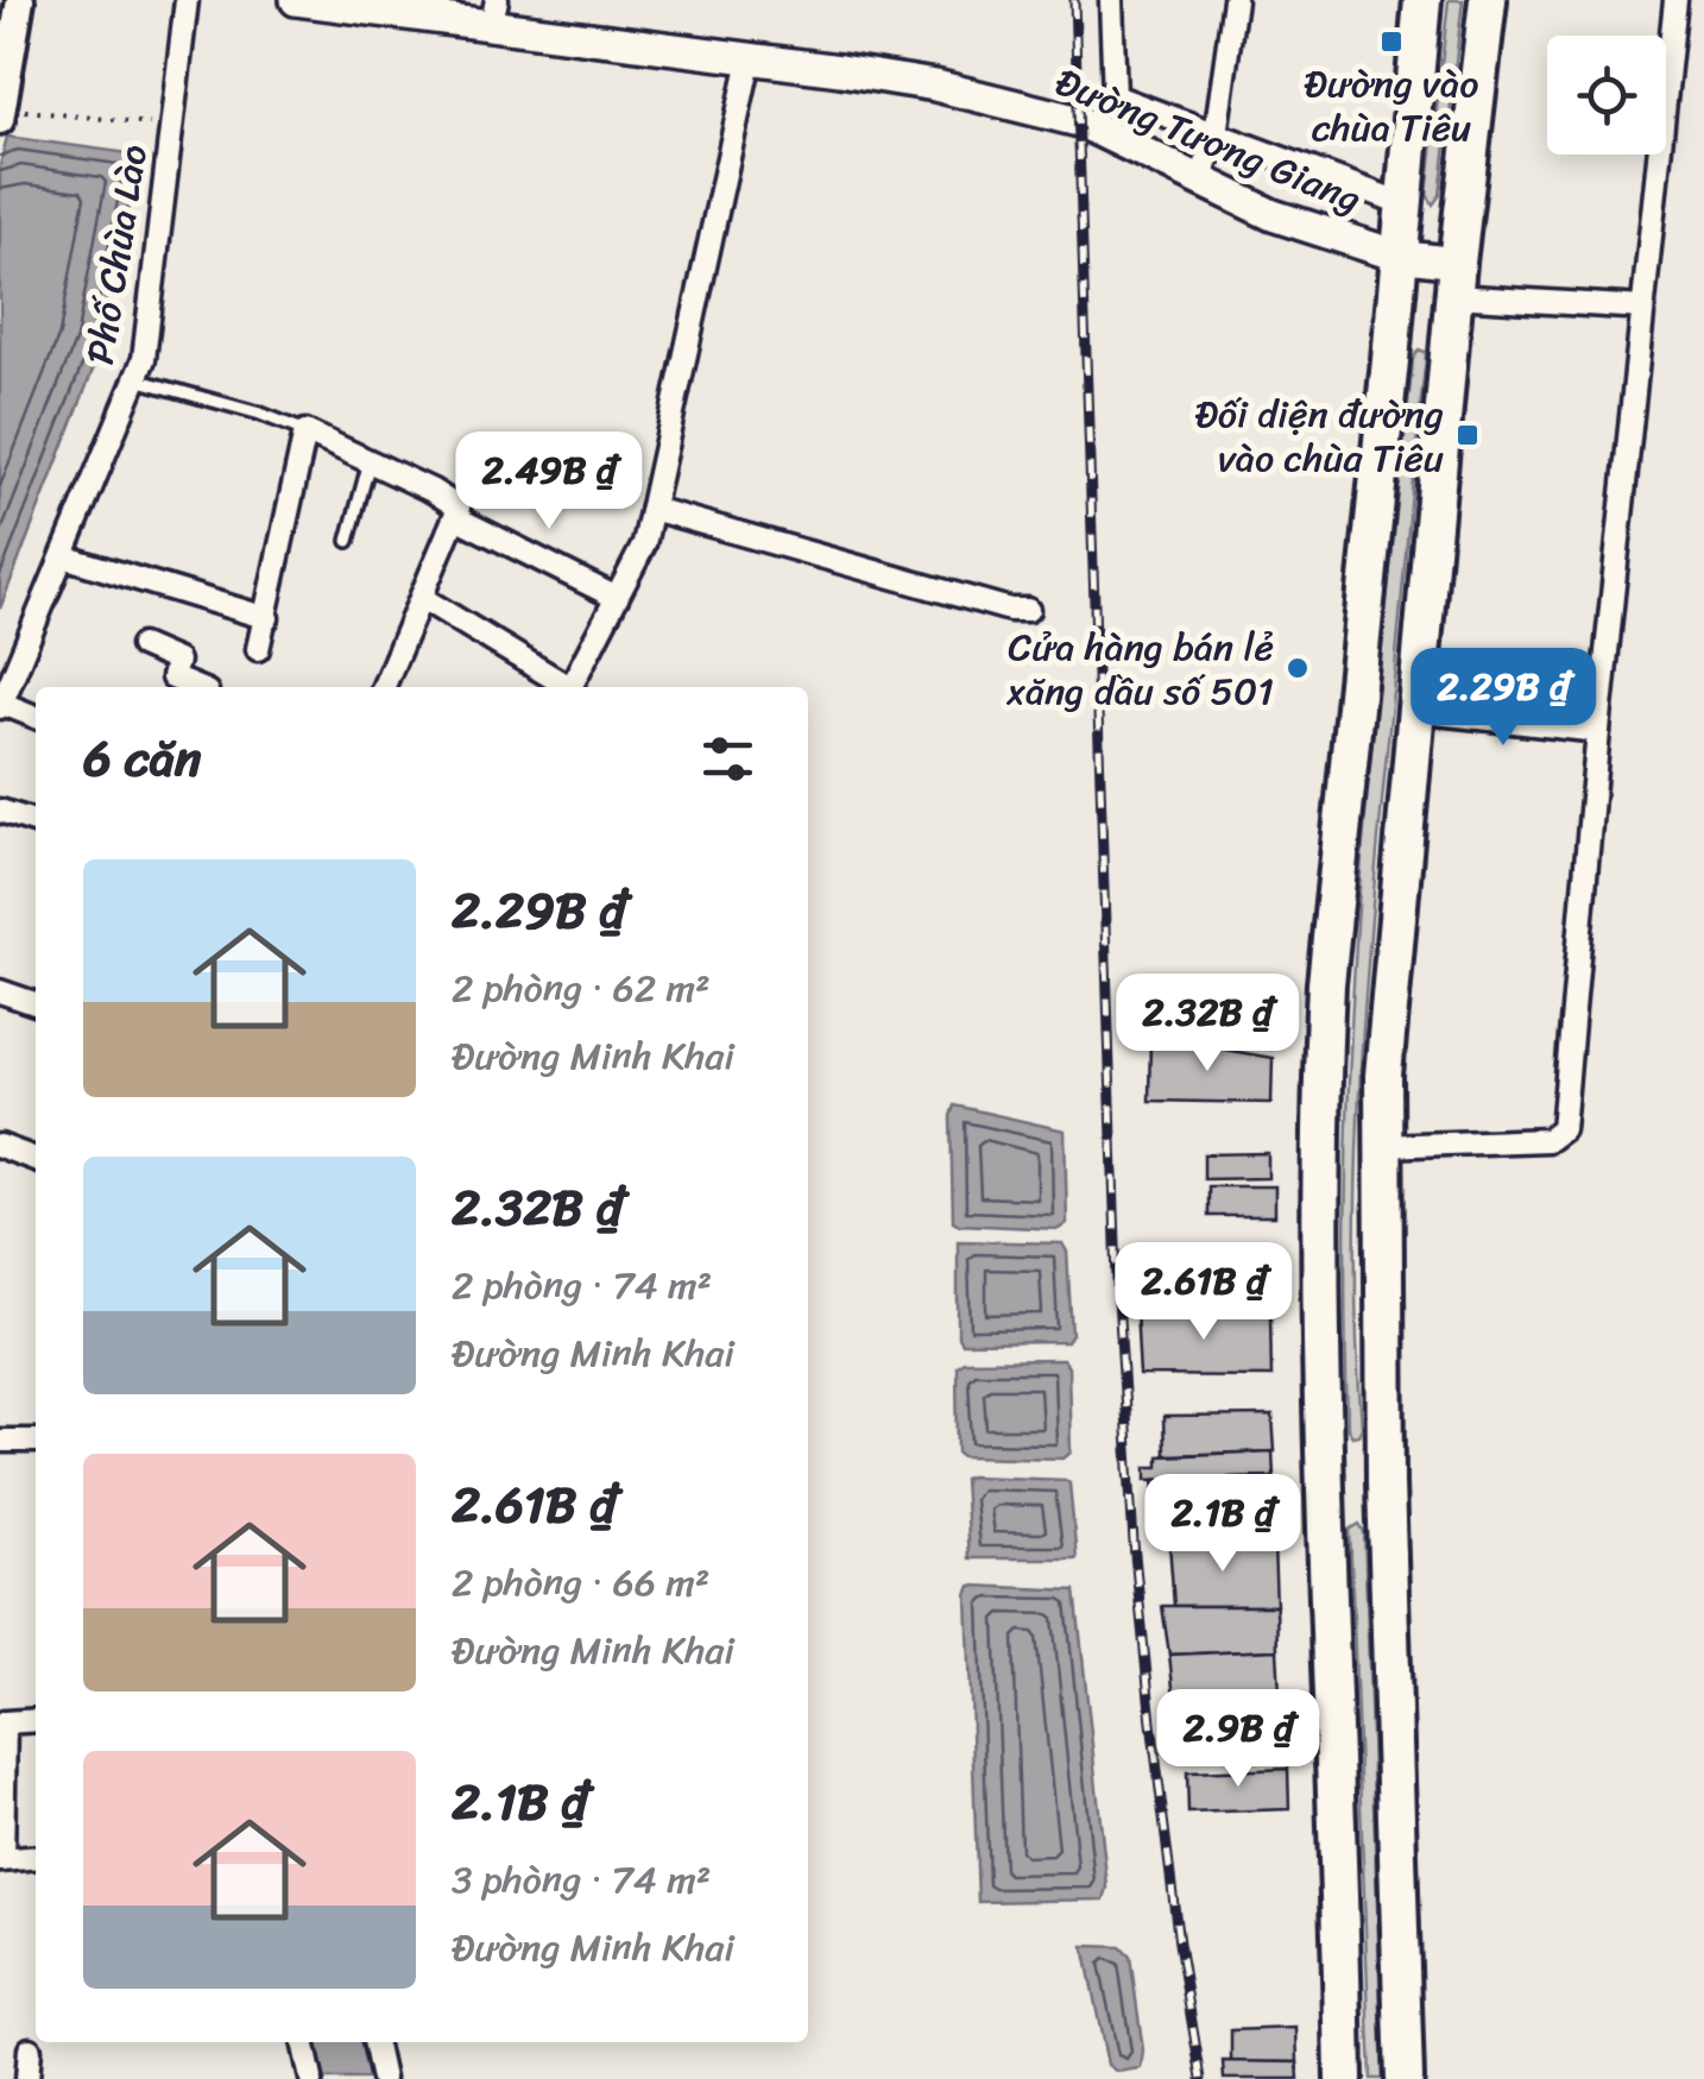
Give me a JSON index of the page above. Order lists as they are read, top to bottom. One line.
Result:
{"streets":{"main road":["Đường Tương Giang"],"street":["Phố Chùa Lào"]},"places":{"transit":["Đường vào chùa Tiêu","Đối diện đường vào chùa Tiêu"],"other":["Cửa hàng bán lẻ xăng dầu số 501"]},"page":{"price":["2.49B ₫","2.29B ₫","2.32B ₫","2.61B ₫","2.1B ₫","2.9B ₫"],"heading":"6 căn","list":[{"name":"2.29B ₫","note":"2 phòng · 62 m² · Đường Minh Khai"},{"name":"2.32B ₫","note":"2 phòng · 74 m² · Đường Minh Khai"},{"name":"2.61B ₫","note":"2 phòng · 66 m² · Đường Minh Khai"},{"name":"2.1B ₫","note":"3 phòng · 74 m² · Đường Minh Khai"}]}}
